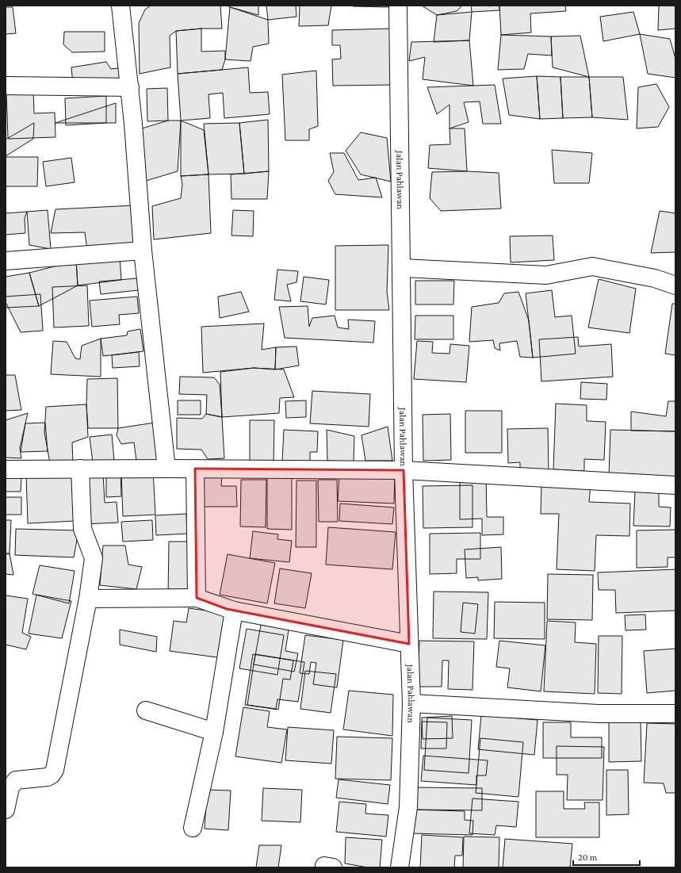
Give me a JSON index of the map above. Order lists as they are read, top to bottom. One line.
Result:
{"streets":{"street":["Jalan Pahlawan"]},"scale_bar":"20 m"}
